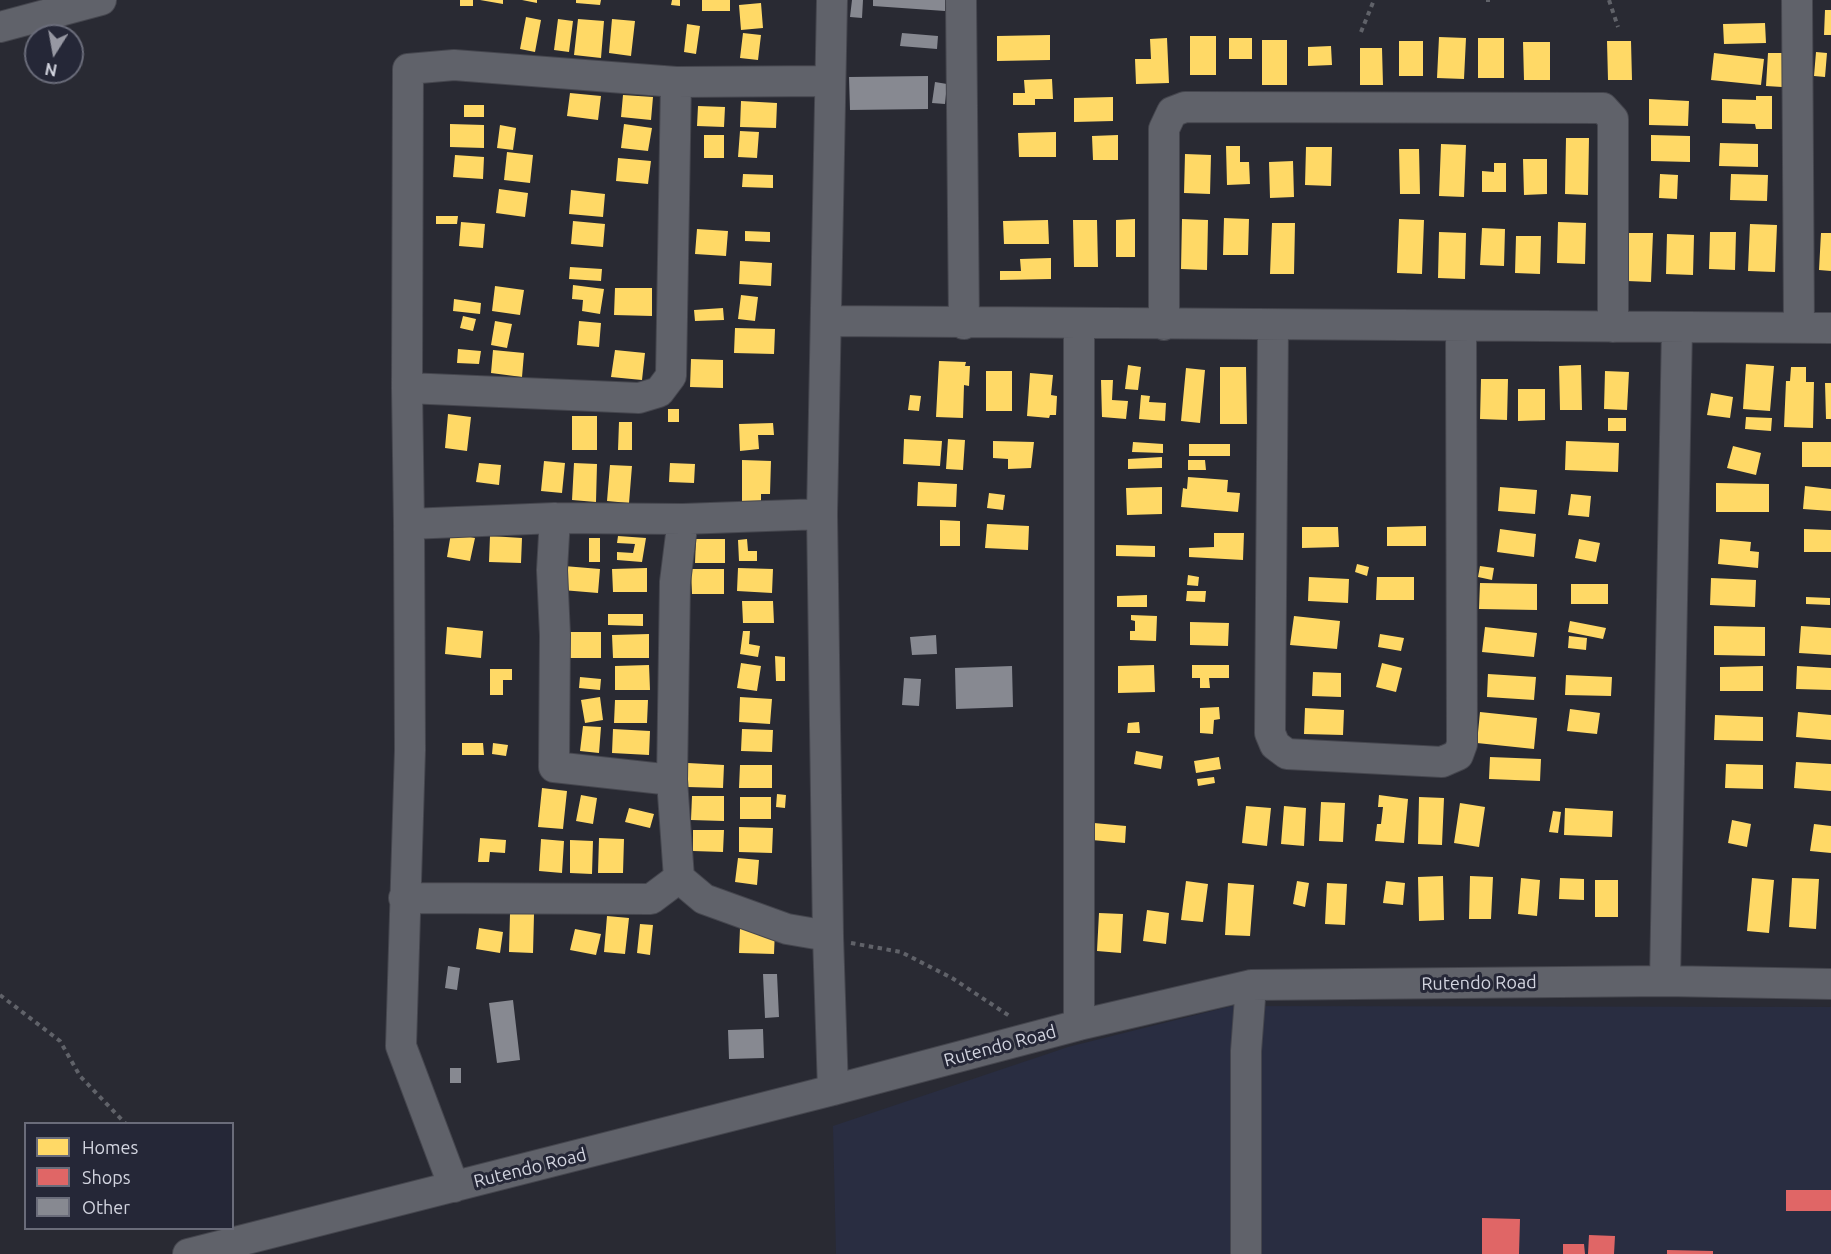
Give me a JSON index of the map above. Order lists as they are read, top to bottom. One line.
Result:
{"streets":{"street":["Rutendo Road"]},"legend":["Homes","Shops","Other"],"north":"bottom"}
